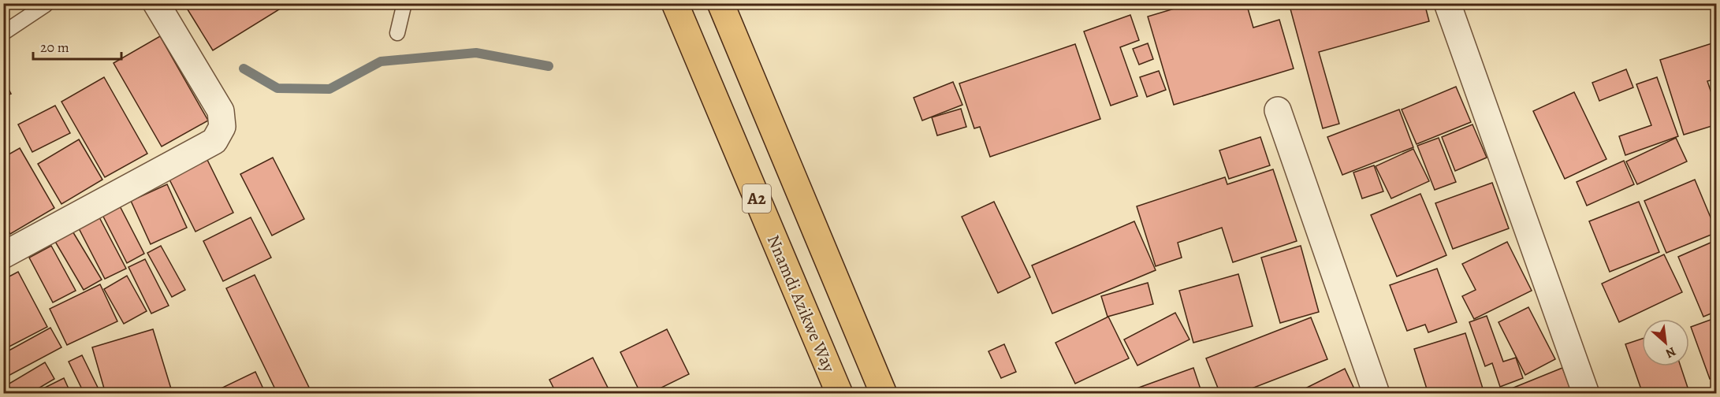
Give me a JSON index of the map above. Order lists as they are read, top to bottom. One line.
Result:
{"streets":{"highway":["A2","Nnamdi Azikwe Way"]},"scale_bar":"20 m","north":"bottom right"}
